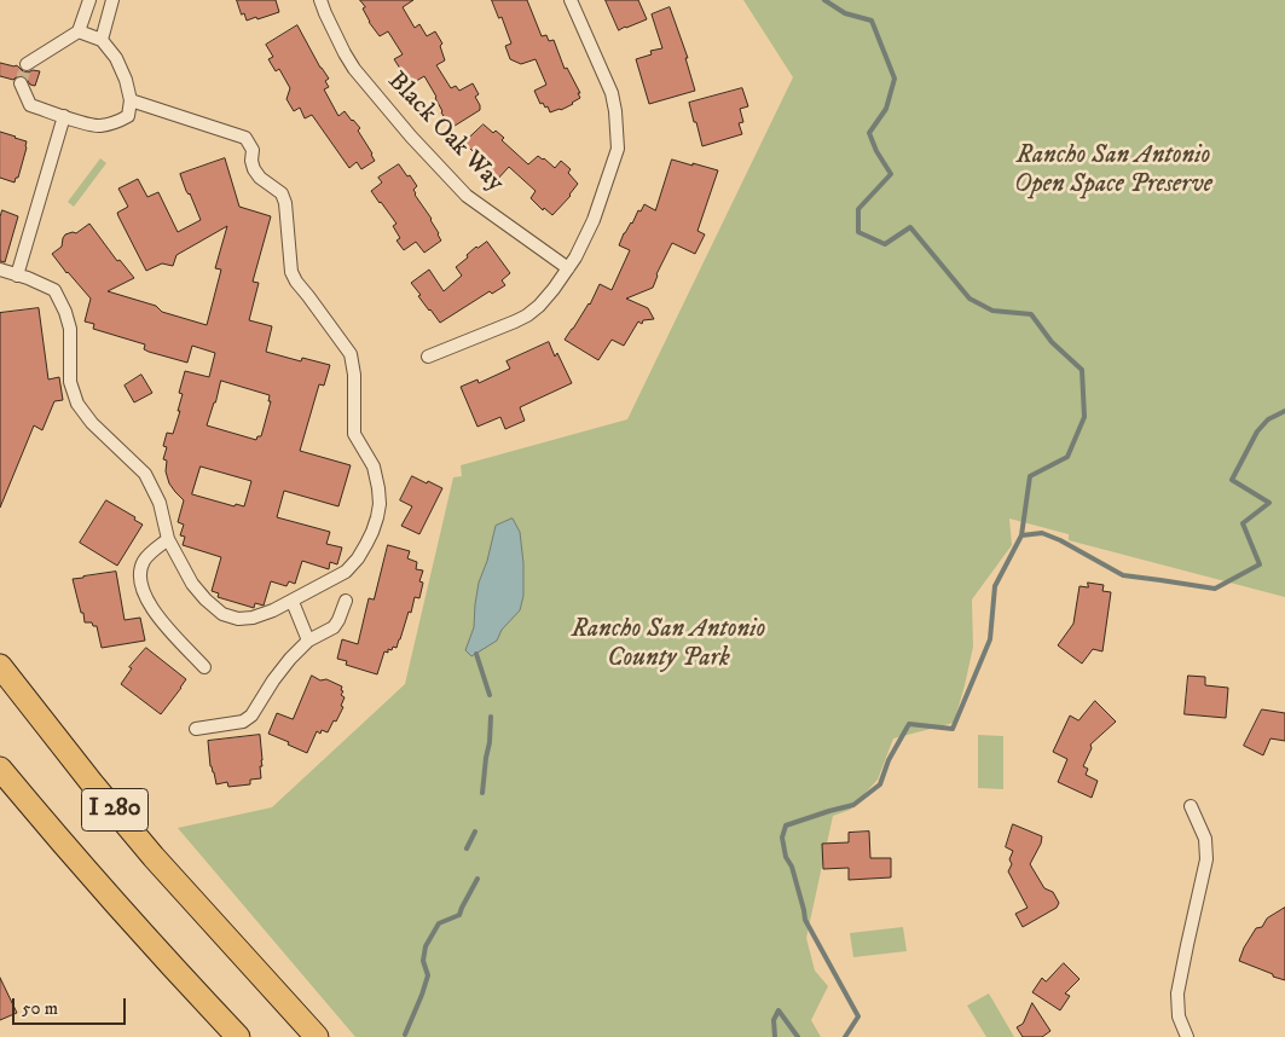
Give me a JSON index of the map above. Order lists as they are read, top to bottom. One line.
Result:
{"streets":{"highway":["I 280"],"street":["Black Oak Way"]},"parks":["Rancho San Antonio Open Space Preserve","Rancho San Antonio County Park"],"scale_bar":"50 m"}
